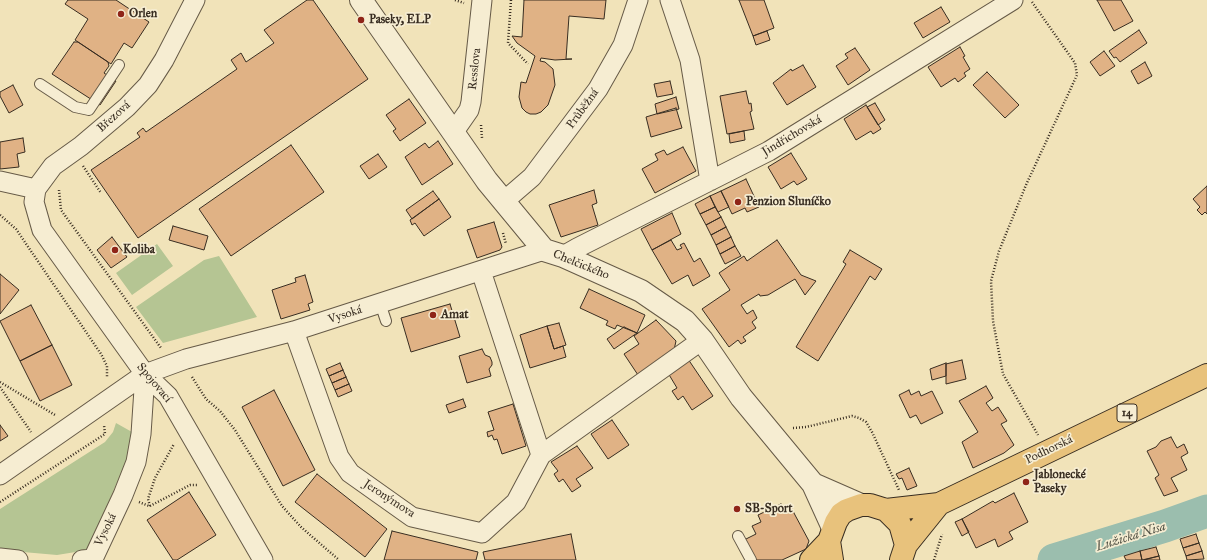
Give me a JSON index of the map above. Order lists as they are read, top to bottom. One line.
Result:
{"streets":{"main road":["14","Podhorská"],"street":["Resslova","Průběžná","Březová","Jindřichovská","Chelčického","Vysoká","Spojovací","Jeronýmova"]},"crossings":[["Resslova","Chelčického"],["Průběžná","Chelčického"],["Březová","Spojovací"],["Jindřichovská","Chelčického"],["Jindřichovská","Vysoká"],["Chelčického","Vysoká"],["Chelčického","14"],["Chelčického","Jeronýmova"],["Vysoká","Spojovací"],["Vysoká","Jeronýmova"],["14","Podhorská"]],"water":["Lužická Nisa"],"places":["Orlen","Paseky, ELP","Penzion Sluníčko","Koliba","Amat","Jablonecké Paseky","SB-Sport"]}
